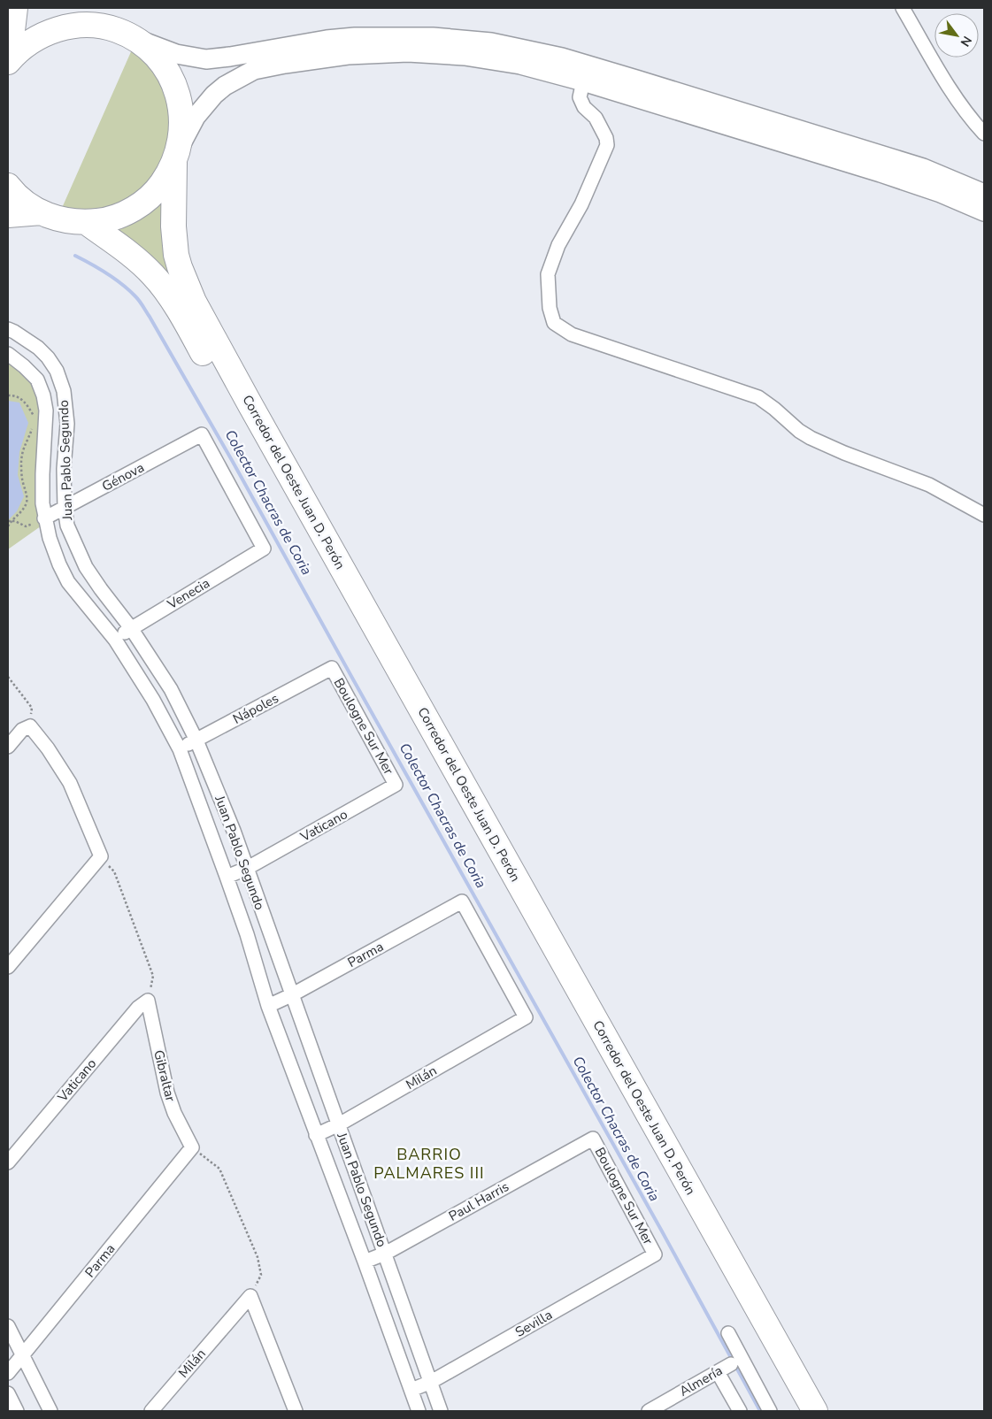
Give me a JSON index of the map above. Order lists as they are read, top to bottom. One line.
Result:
{"streets":{"highway":["Corredor del Oeste Juan D. Perón"],"street":["Juan Pablo Segundo","Génova","Venecia","Nápoles","Boulogne Sur Mer","Vaticano","Parma","Gibraltar","Milán","Paul Harris","Sevilla","Almería"]},"crossings":[["Juan Pablo Segundo","Génova"],["Juan Pablo Segundo","Venecia"],["Juan Pablo Segundo","Nápoles"],["Juan Pablo Segundo","Vaticano"],["Juan Pablo Segundo","Parma"],["Juan Pablo Segundo","Milán"],["Juan Pablo Segundo","Paul Harris"],["Juan Pablo Segundo","Sevilla"],["Génova","Venecia"],["Nápoles","Boulogne Sur Mer"],["Boulogne Sur Mer","Vaticano"],["Boulogne Sur Mer","Paul Harris"],["Boulogne Sur Mer","Sevilla"],["Vaticano","Gibraltar"],["Parma","Gibraltar"],["Parma","Milán"]],"districts":["BARRIO PALMARES III"],"water":["Colector Chacras de Coria"],"north":"bottom right"}
